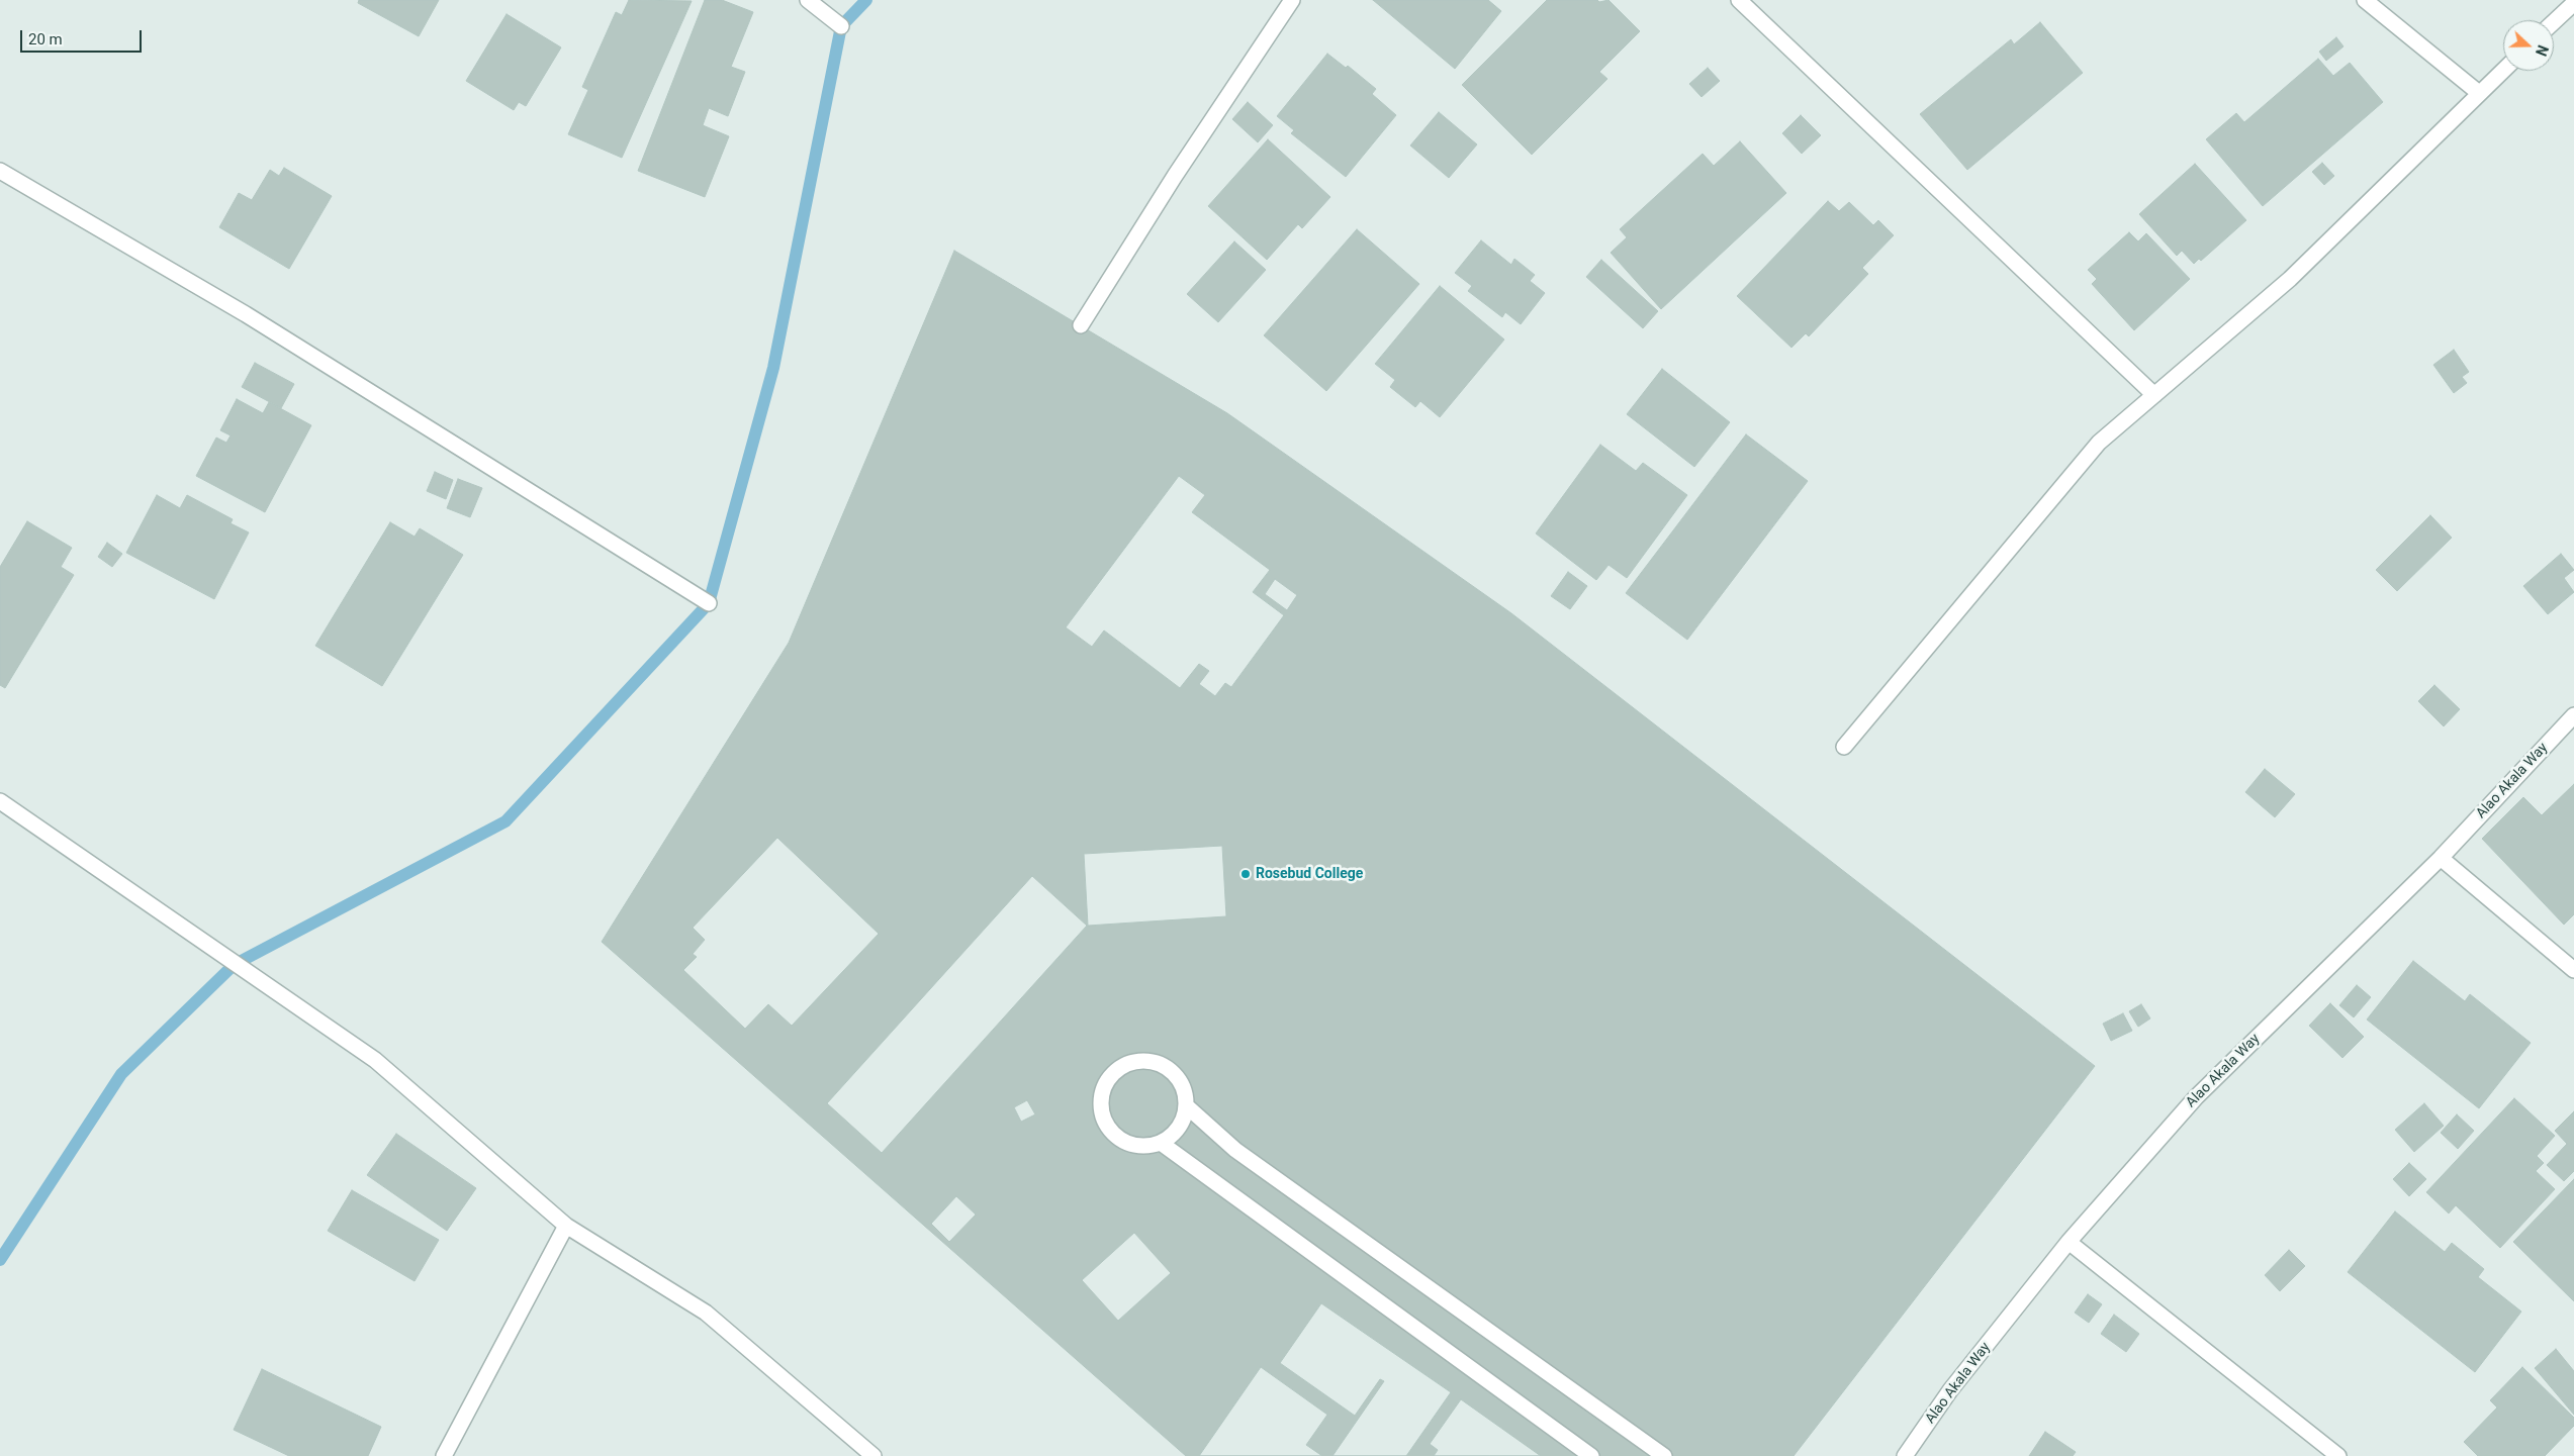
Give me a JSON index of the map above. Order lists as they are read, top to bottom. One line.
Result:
{"streets":{"street":["Alao Akala Way"]},"places":["Rosebud College"],"scale_bar":"20 m","north":"right"}
